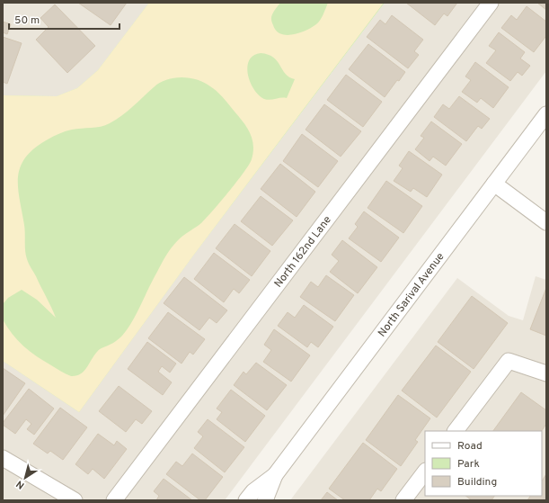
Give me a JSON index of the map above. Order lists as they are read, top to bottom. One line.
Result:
{"streets":{"street":["North 162nd Lane","North Sarival Avenue"]},"legend":["Road","Park","Building"],"scale_bar":"50 m","north":"bottom left"}
